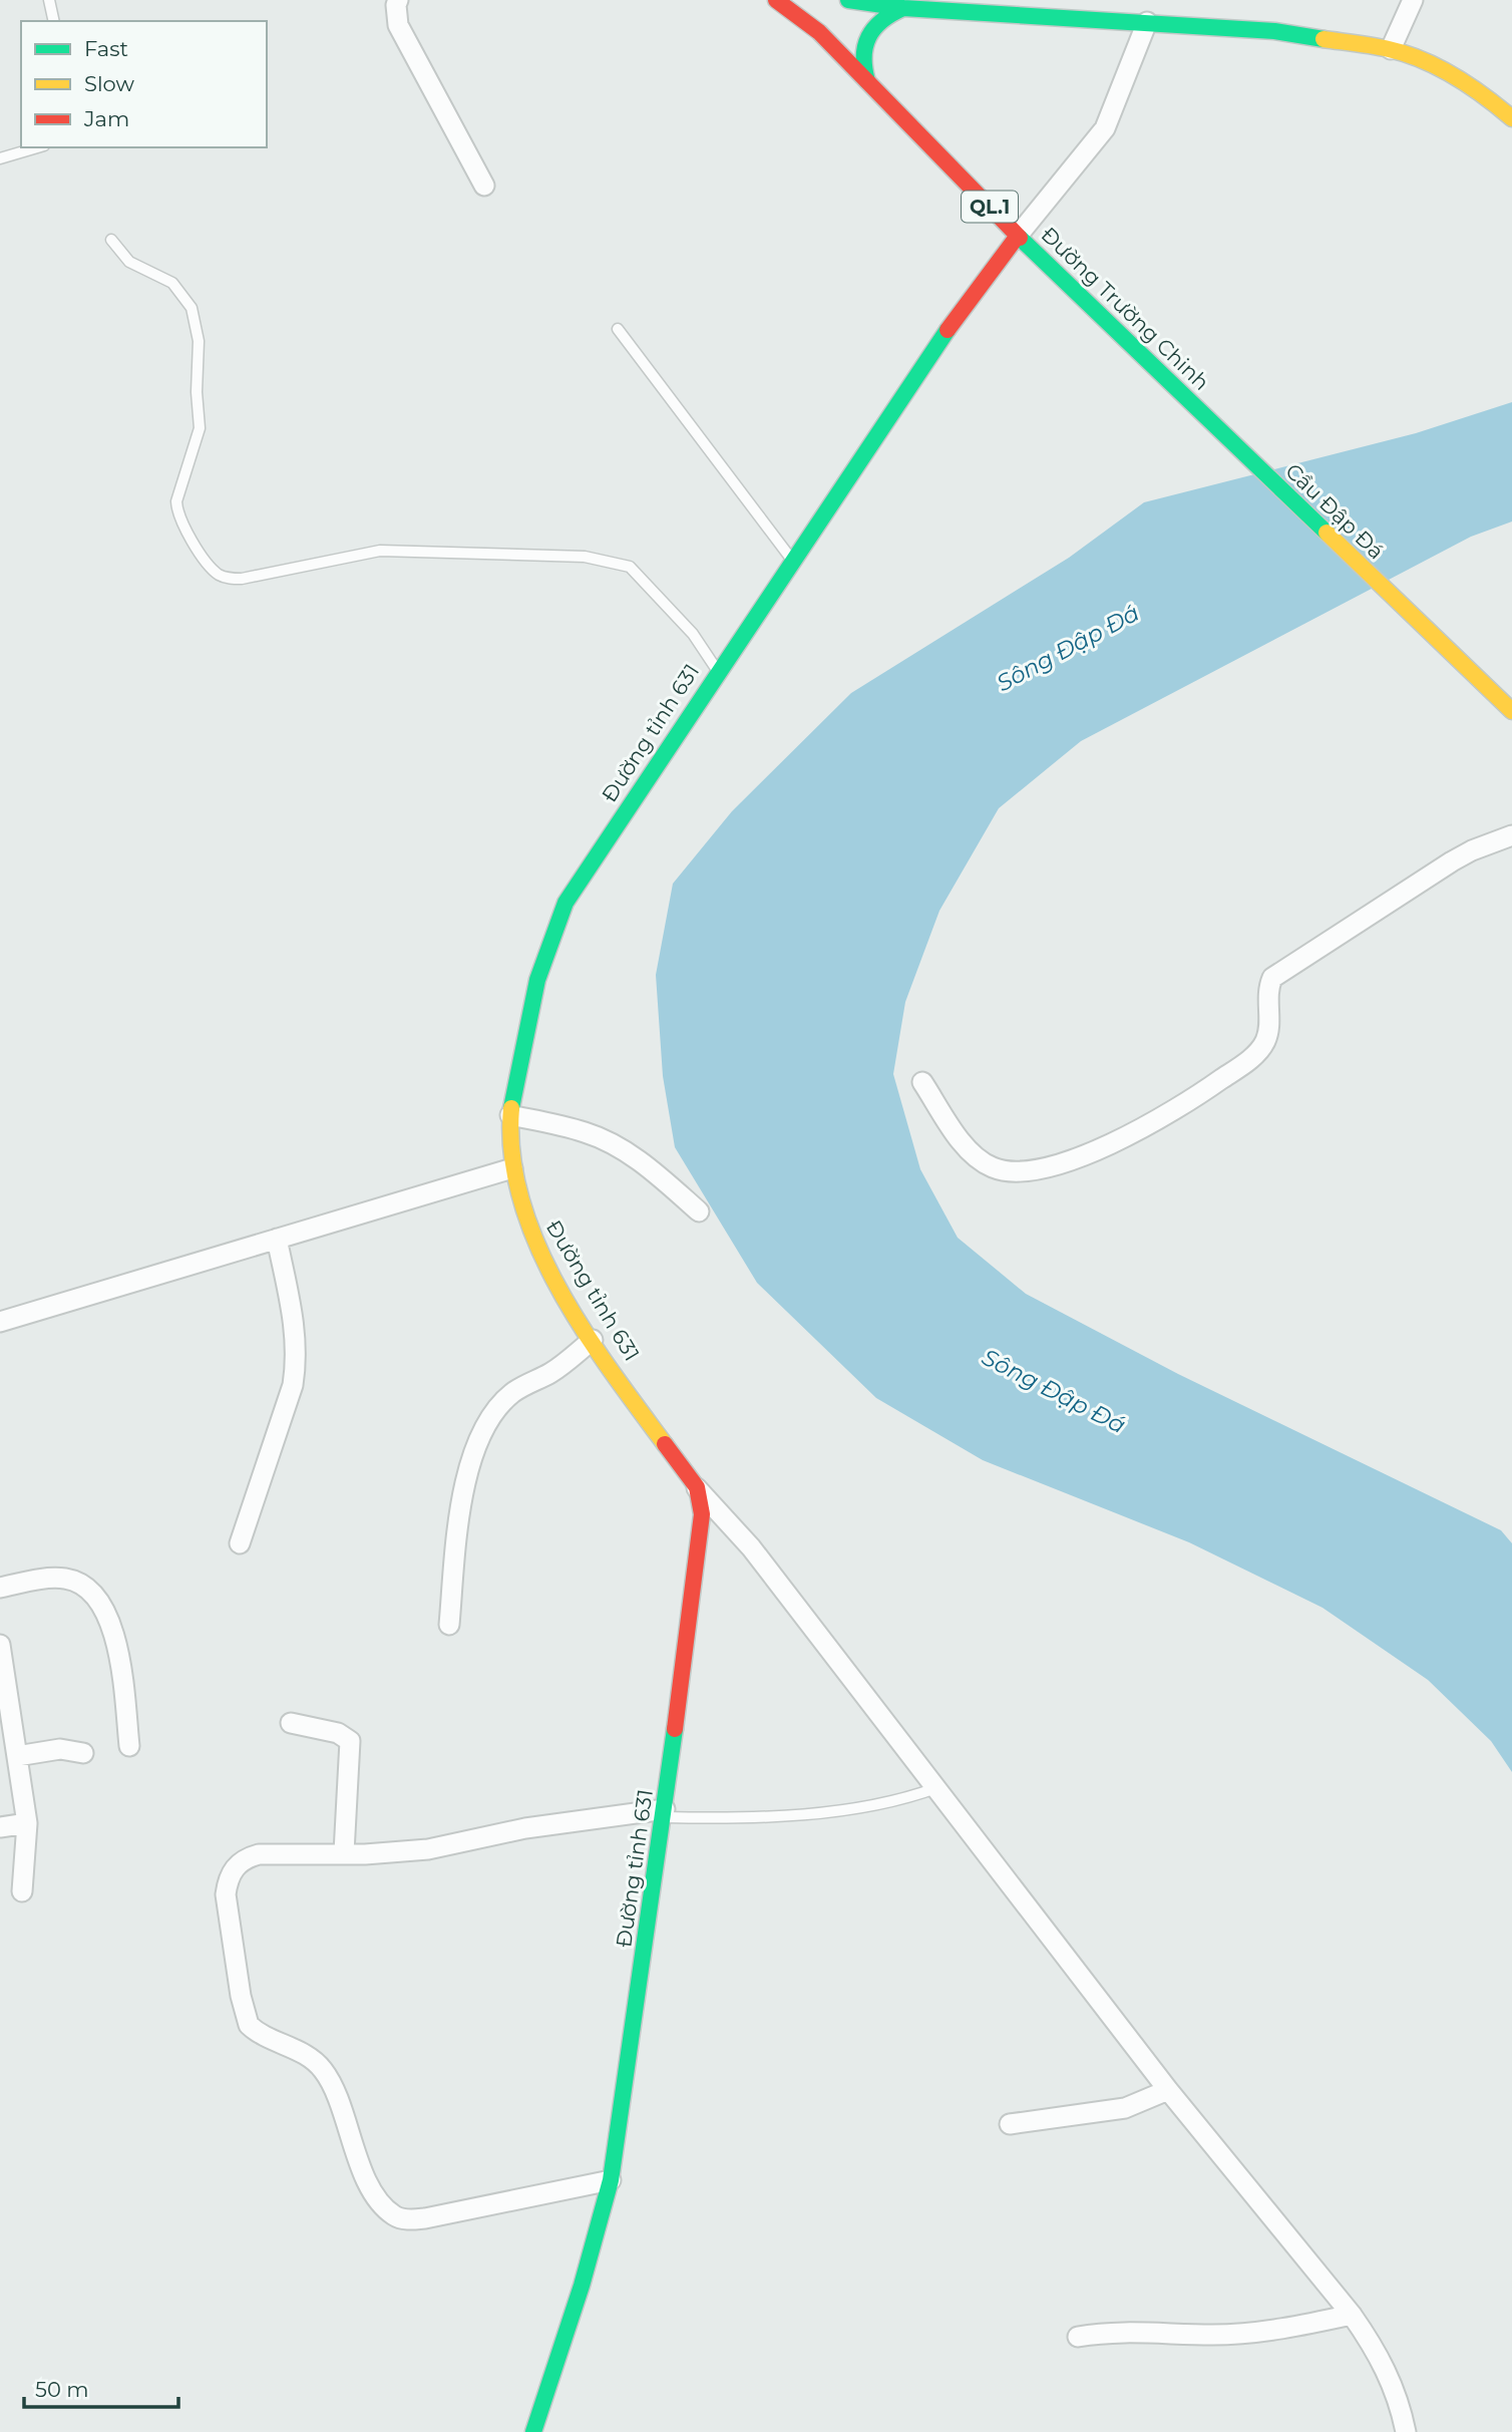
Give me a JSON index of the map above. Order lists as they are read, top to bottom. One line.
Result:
{"streets":{"main road":["QL.1","Đường Trường Chinh","Cầu Đập Đá","Đường tỉnh 631"]},"crossings":[["Đường Trường Chinh","Cầu Đập Đá"],["Đường Trường Chinh","Đường tỉnh 631"]],"water":["Sông Đập Đá"],"legend":["Fast","Slow","Jam"],"scale_bar":"50 m"}
